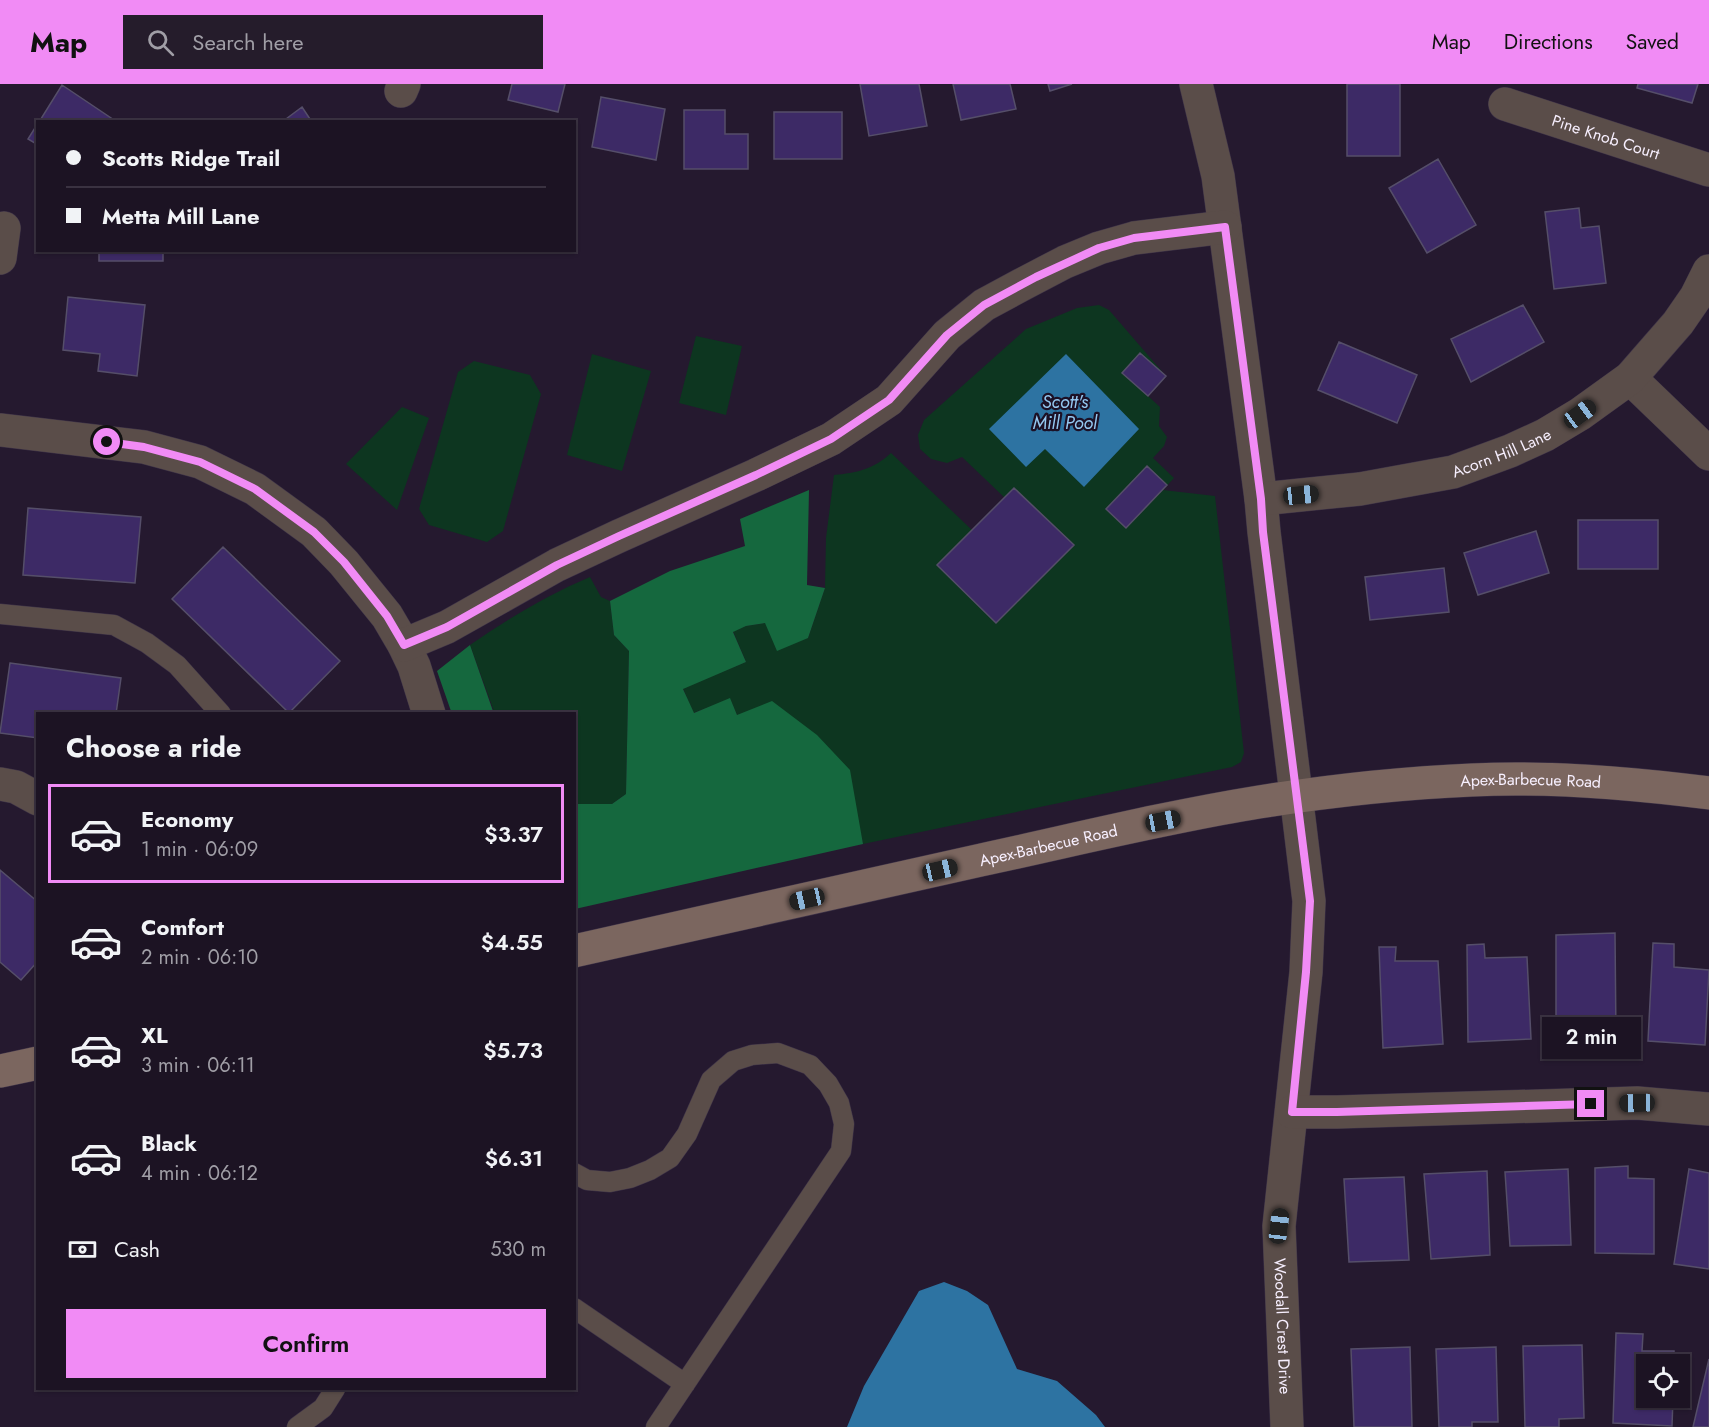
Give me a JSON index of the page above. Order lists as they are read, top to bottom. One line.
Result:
{"streets":{"street":["Pine Knob Court","Acorn Hill Lane","Apex-Barbecue Road","Woodall Crest Drive"]},"crossings":[["Acorn Hill Lane","Woodall Crest Drive"],["Apex-Barbecue Road","Woodall Crest Drive"]],"water":["Scott's Mill Pool"],"page":{"header":"Map","search":"Search here","nav":["Map","Directions","Saved"],"banner":["Scotts Ridge Trail","Metta Mill Lane"],"heading":"Choose a ride","list":[{"name":"Economy","note":"1 min · 06:09","value":"$3.37"},{"name":"Comfort","note":"2 min · 06:10","value":"$4.55"},{"name":"XL","note":"3 min · 06:11","value":"$5.73"},{"name":"Black","note":"4 min · 06:12","value":"$6.31"}],"bubble":"2 min","pay":["Cash","530 m"],"buttons":"Confirm"}}
